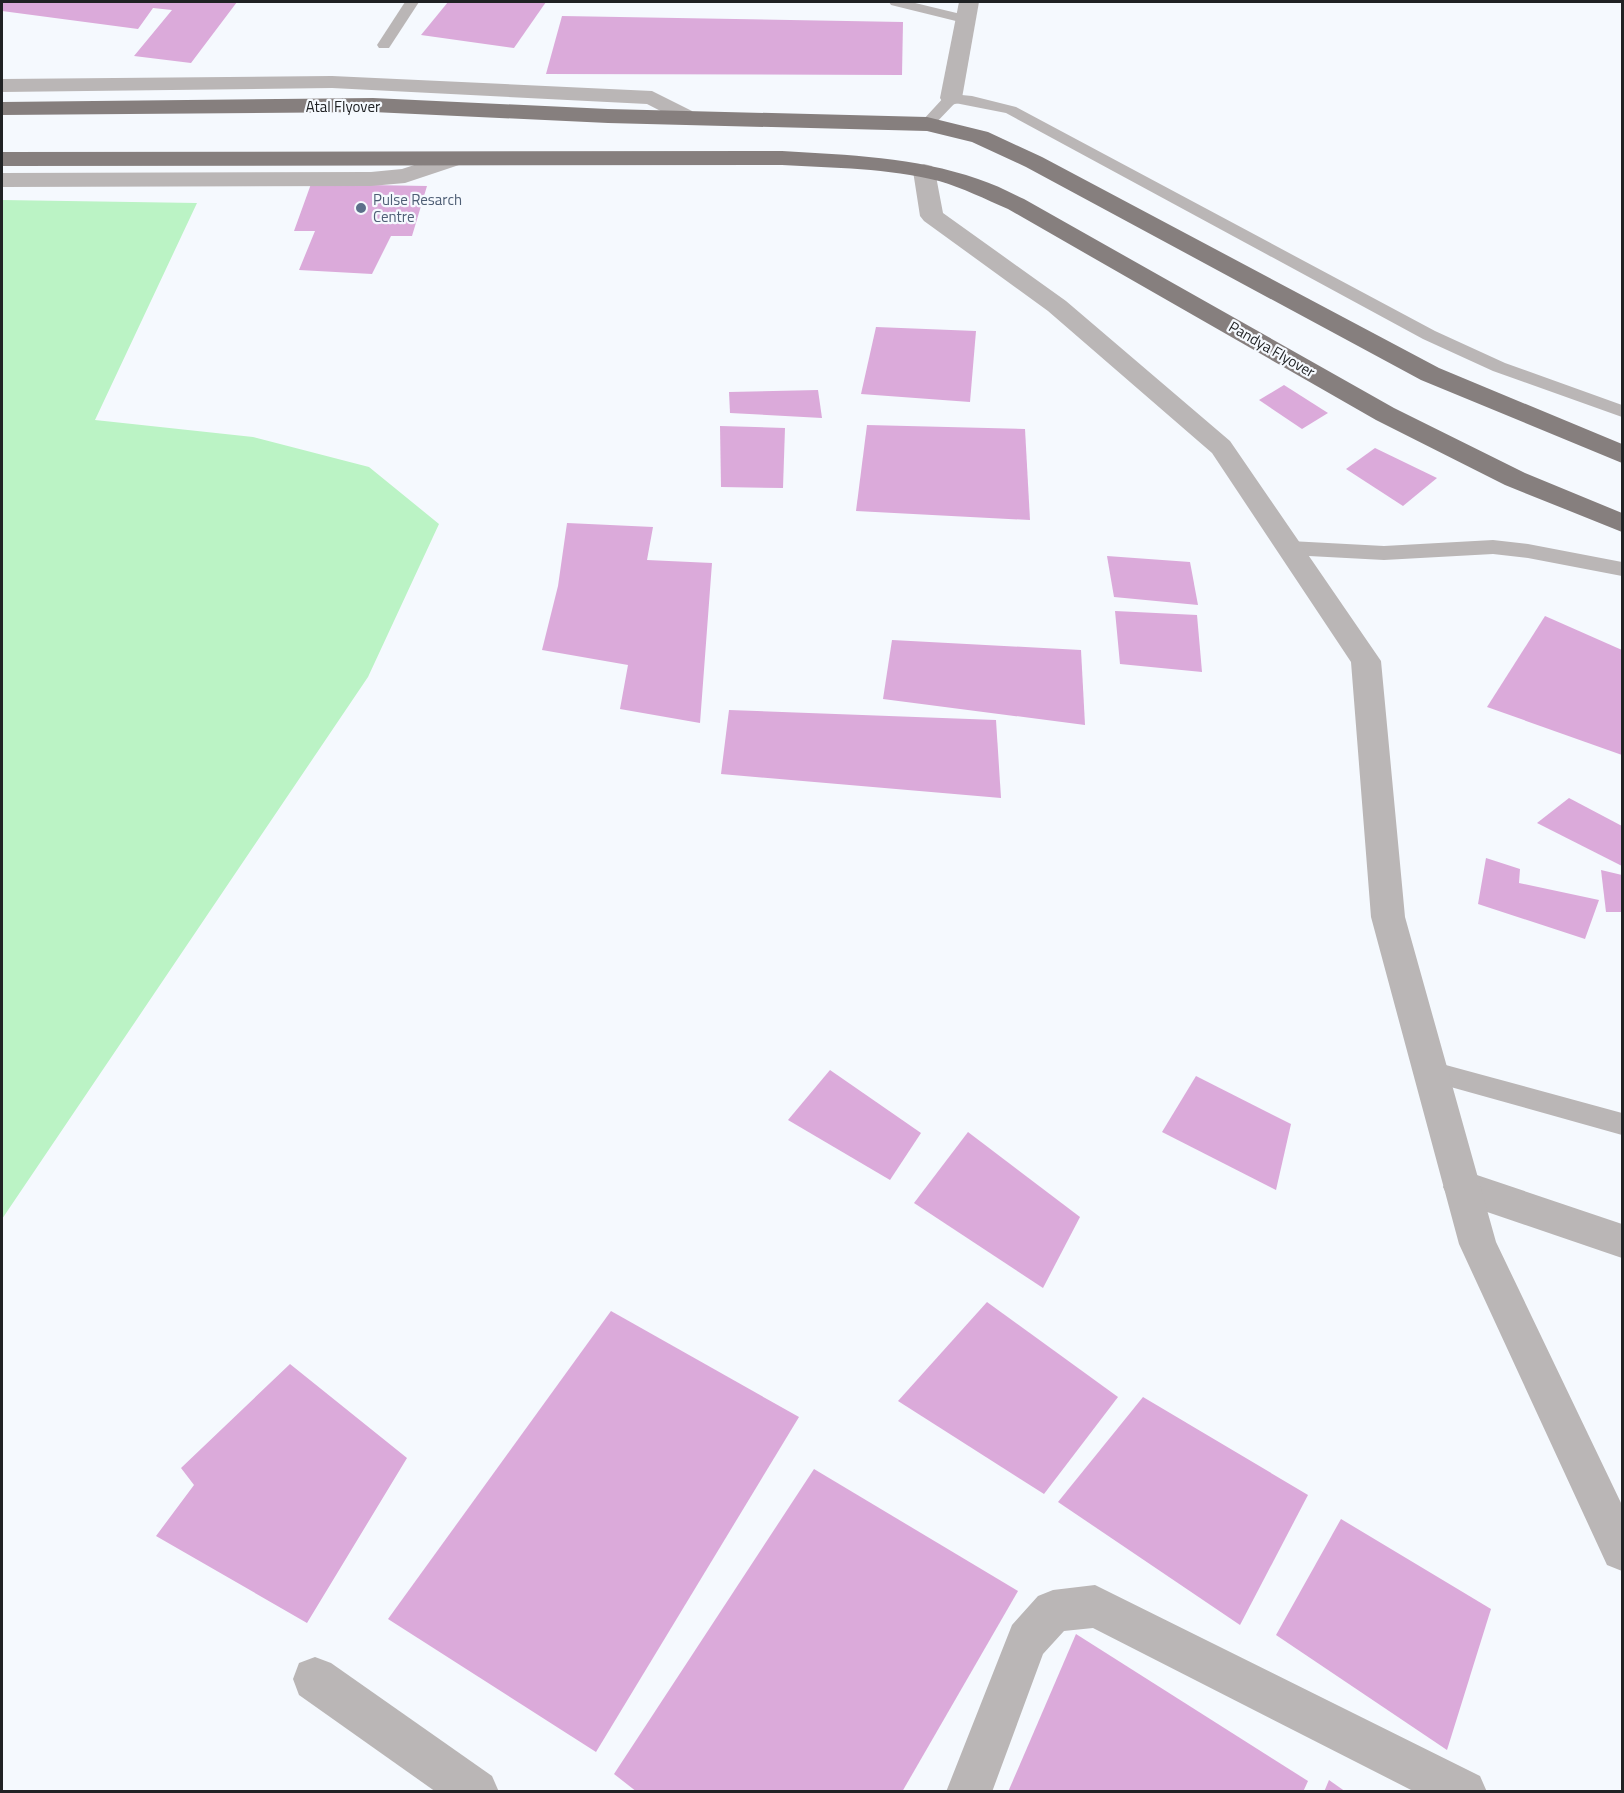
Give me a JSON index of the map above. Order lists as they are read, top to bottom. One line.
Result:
{"streets":{"main road":["Atal Flyover","Pandya Flyover"]},"places":["Pulse Resarch Centre"]}
